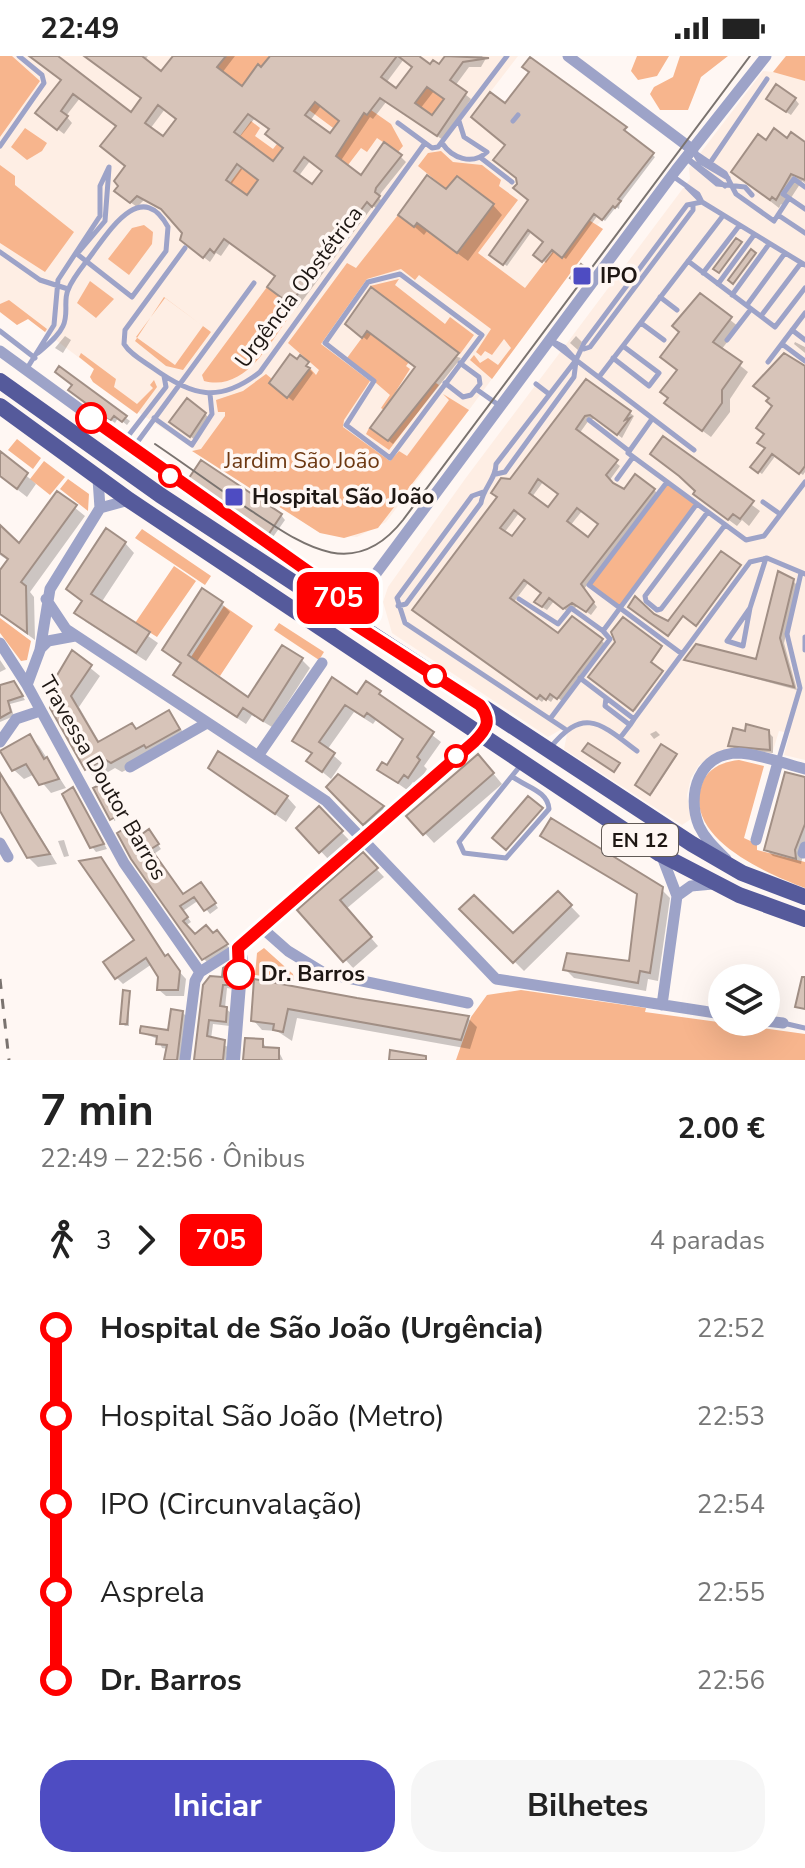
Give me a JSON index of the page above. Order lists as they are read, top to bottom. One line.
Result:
{"streets":{"main road":["EN 12"],"street":["Travessa Doutor Barros"],"lane":["Urgência Obstétrica"]},"parks":["Jardim São João"],"places":{"transit":["IPO","Hospital São João"],"other":["Dr. Barros"]},"lines":["bus line 705"],"page":{"status":"22:49","on_map":"705","heading":["7 min","22:49 – 22:56 · Ônibus","2.00 €"],"legs":["3","705","4 paradas"],"list":[{"name":"Hospital de São João (Urgência)","value":"22:52"},{"name":"Hospital São João (Metro)","value":"22:53"},{"name":"IPO (Circunvalação)","value":"22:54"},{"name":"Asprela","value":"22:55"},{"name":"Dr. Barros","value":"22:56"}],"buttons":["Iniciar","Bilhetes"]}}
